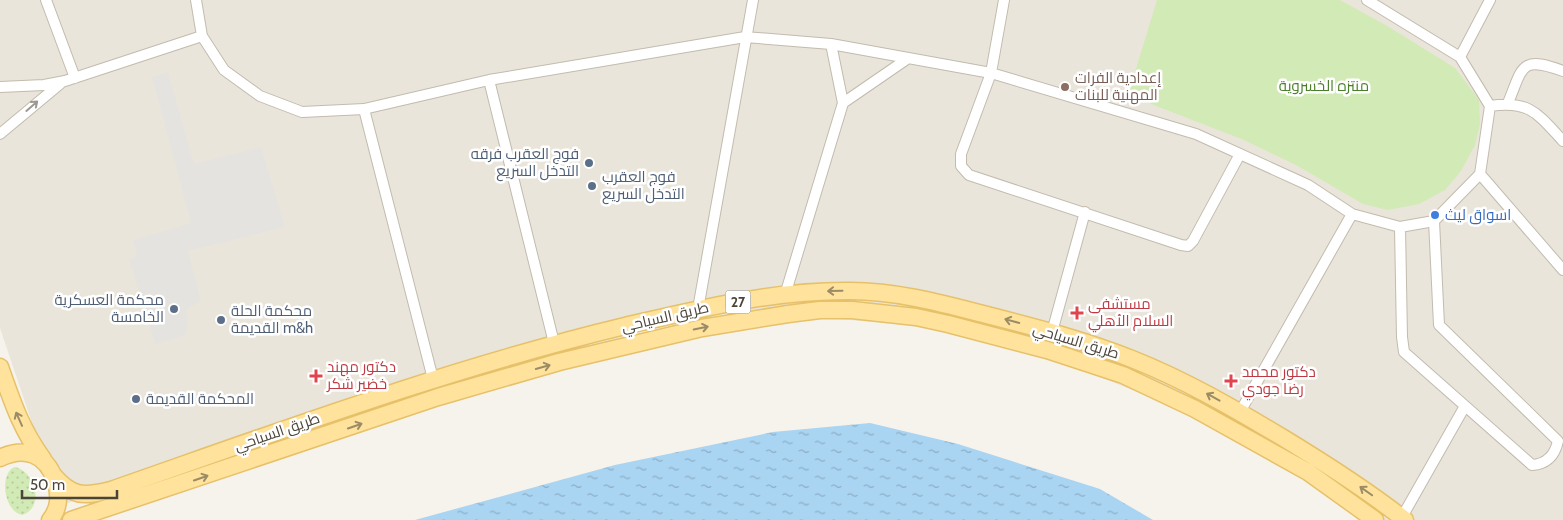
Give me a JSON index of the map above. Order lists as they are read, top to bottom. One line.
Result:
{"streets":{"main road":["27","طريق السياحي"]},"parks":["منتزه الخسروية"],"places":{"other":["إعدادية الفرات المهنية للبنات","فوج العقرب فرقه التدخل السريع","فوج العقرب التدخل السريع","اسواق ليث","محكمة العسكرية الخامسة","محكمة الحلة القديمة m&h","المحكمة القديمة"],"health":["مستشفى السلام الأهلي","دكتور مهند خضير شكر","دكتور محمد رضا جودي"]},"scale_bar":"50 m"}
